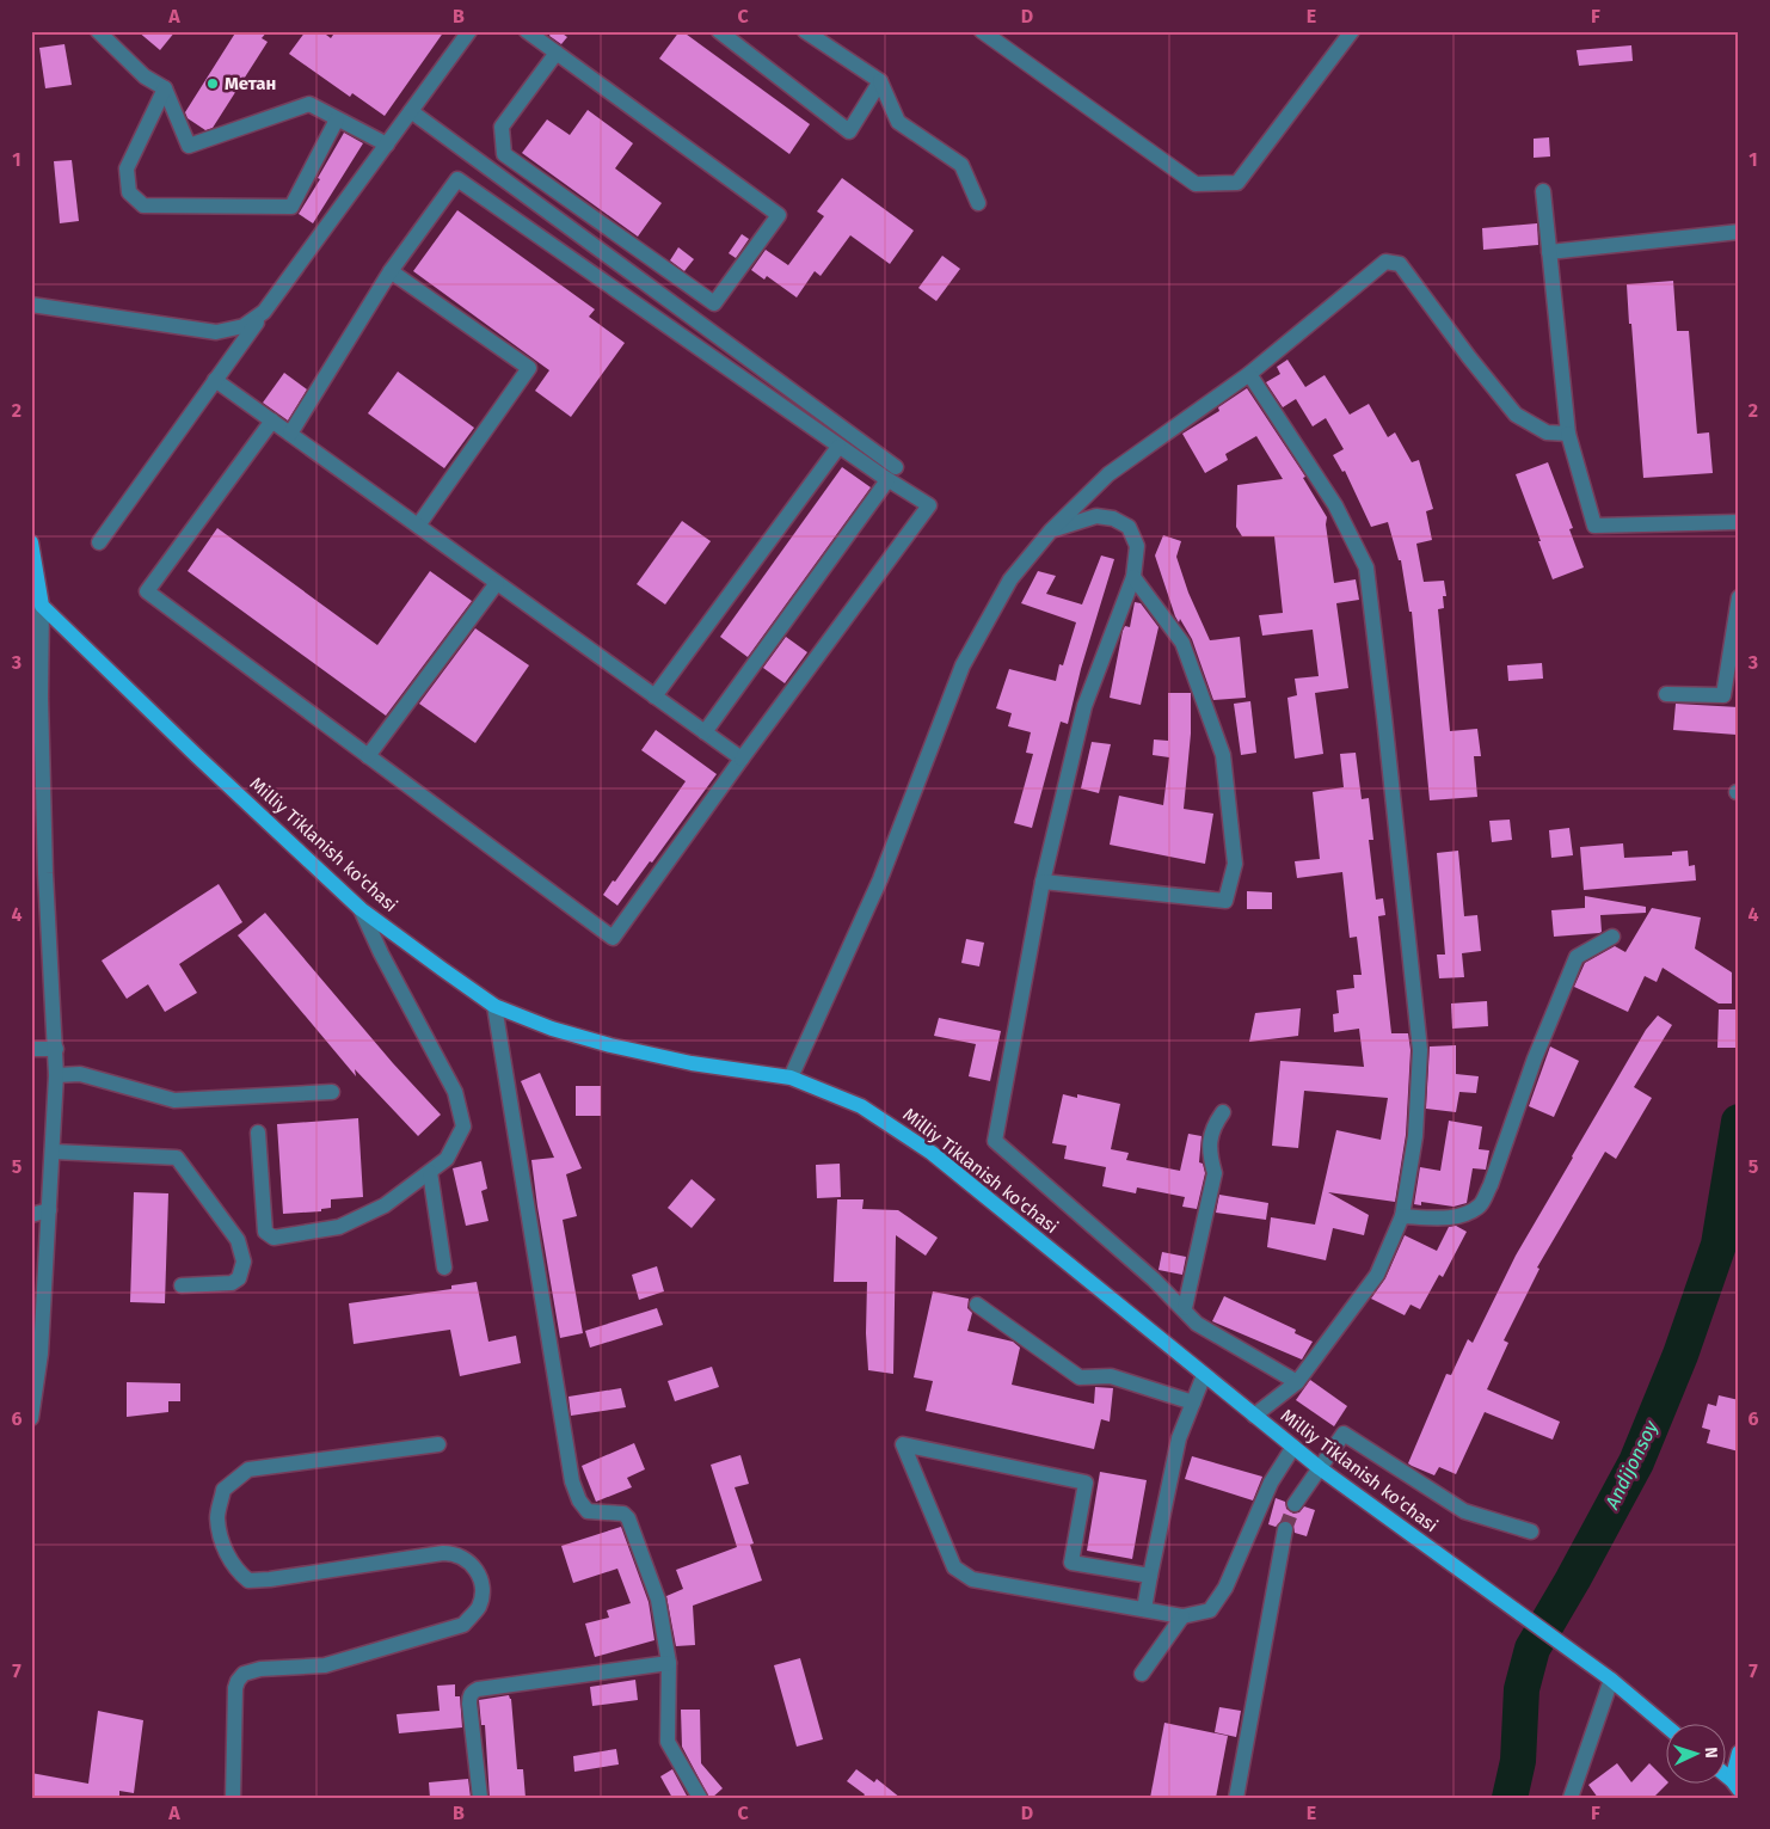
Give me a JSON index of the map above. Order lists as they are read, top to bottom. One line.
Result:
{"streets":{"main road":["Milliy Tiklanish ko'chasi"]},"water":["Andijonsoy"],"places":["Метан"],"north":"right","grid":{"columns":["A","B","C","D","E","F"],"rows":["1","2","3","4","5","6","7"]}}
